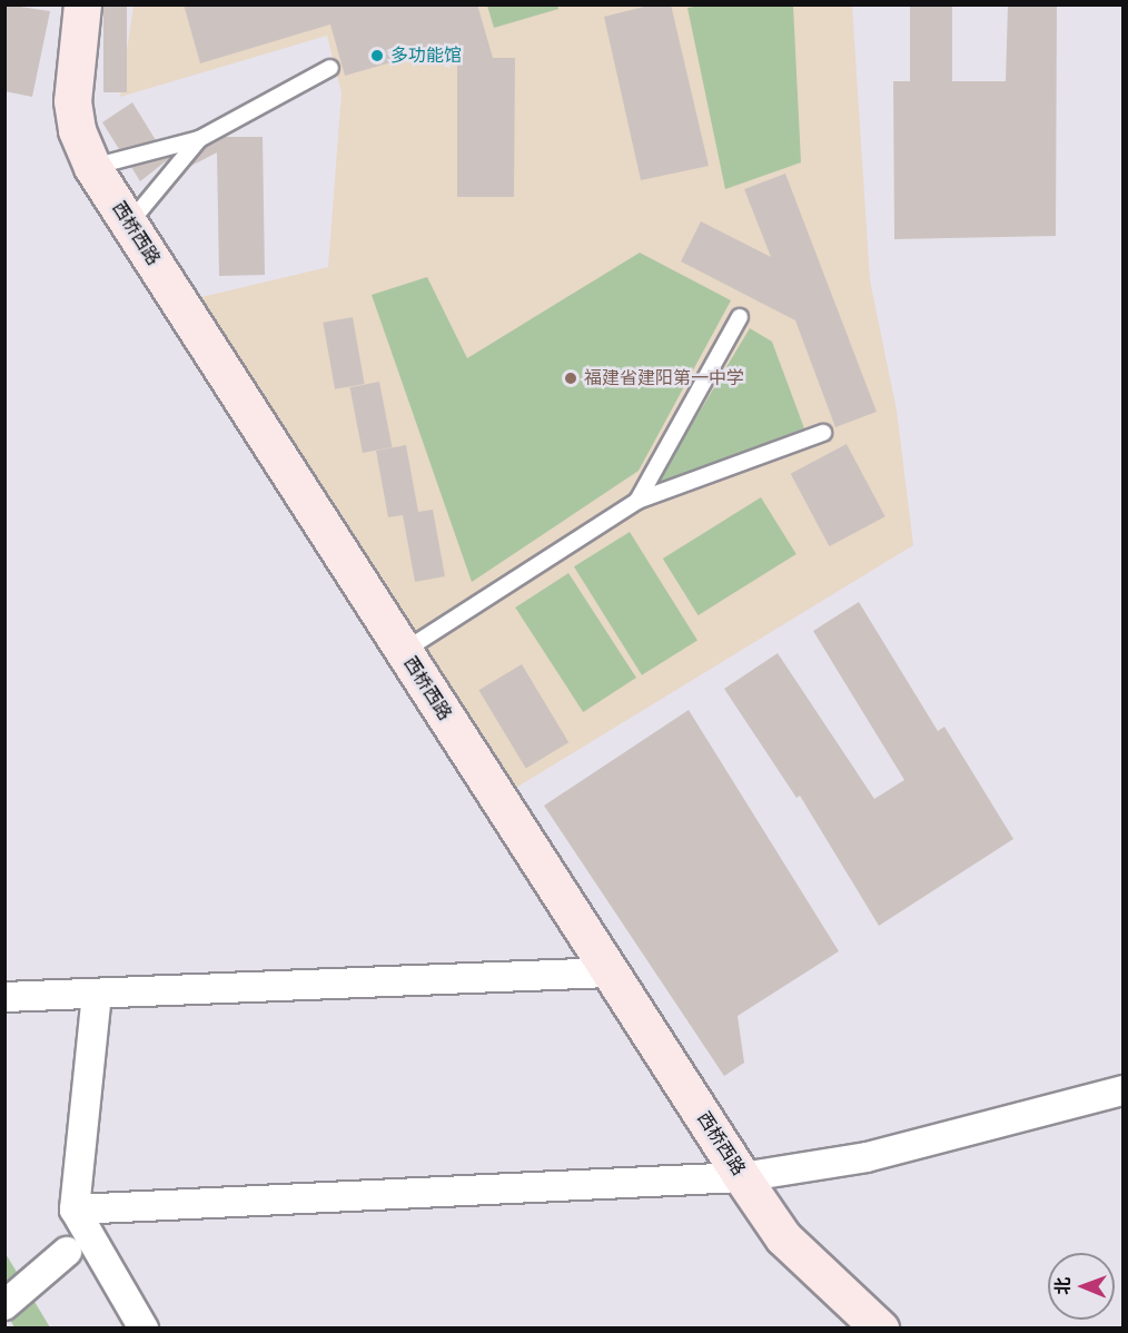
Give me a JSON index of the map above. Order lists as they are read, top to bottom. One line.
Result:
{"streets":{"main road":["西桥西路"]},"places":["多功能馆","福建省建阳第一中学"],"north":"left"}
